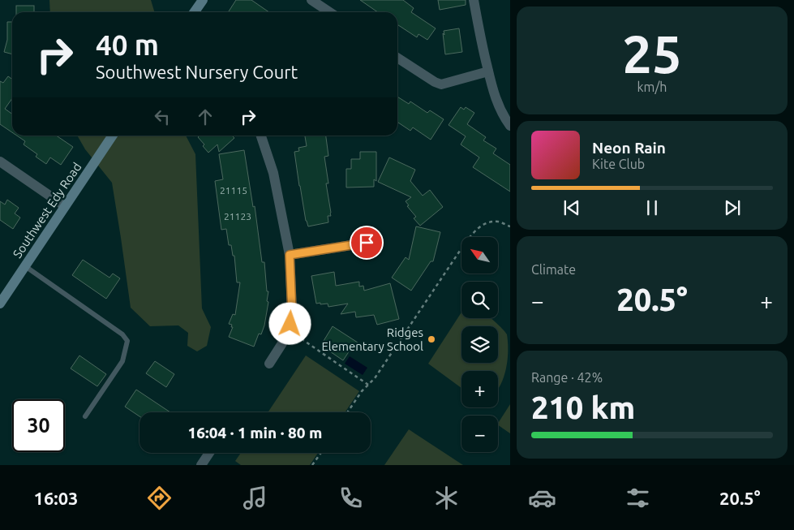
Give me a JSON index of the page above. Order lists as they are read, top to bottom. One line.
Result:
{"streets":{"main road":["Southwest Edy Road"]},"places":["Ridges Elementary School"],"house_numbers":["21115","21123"],"north":"top left","page":{"tile":[["25","km/h"],"Climate",["Range · 42%","210 km"]],"turn":["40 m","Southwest Nursery Court"],"song":["Neon Rain","Kite Club"],"map_buttons":["+","−"],"heat":["−","20.5°","+"],"limit":"30","trip":"16:04 · 1 min · 80 m","tabs":["16:03","20.5°"]}}
